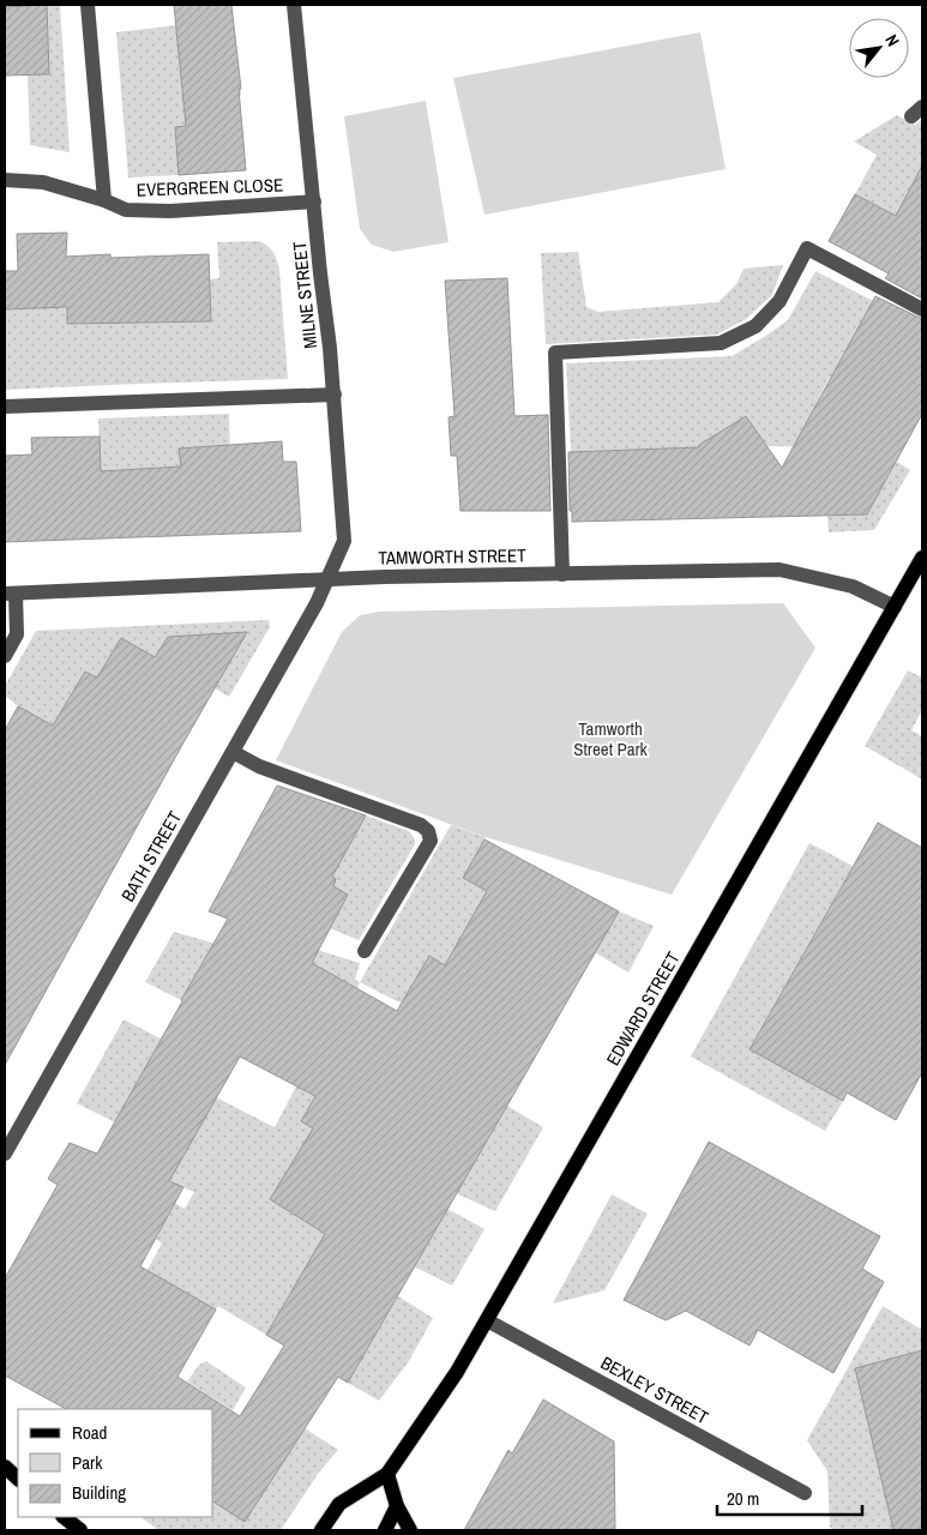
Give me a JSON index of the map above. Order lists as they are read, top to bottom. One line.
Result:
{"streets":{"main road":["EDWARD STREET"],"street":["EVERGREEN CLOSE","MILNE STREET","TAMWORTH STREET","BATH STREET","BEXLEY STREET"]},"crossings":[["EVERGREEN CLOSE","MILNE STREET"],["MILNE STREET","TAMWORTH STREET"],["MILNE STREET","BATH STREET"],["TAMWORTH STREET","BATH STREET"],["TAMWORTH STREET","EDWARD STREET"],["EDWARD STREET","BEXLEY STREET"]],"parks":["Tamworth Street Park"],"legend":["Road","Park","Building"],"scale_bar":"20 m","north":"top right"}
